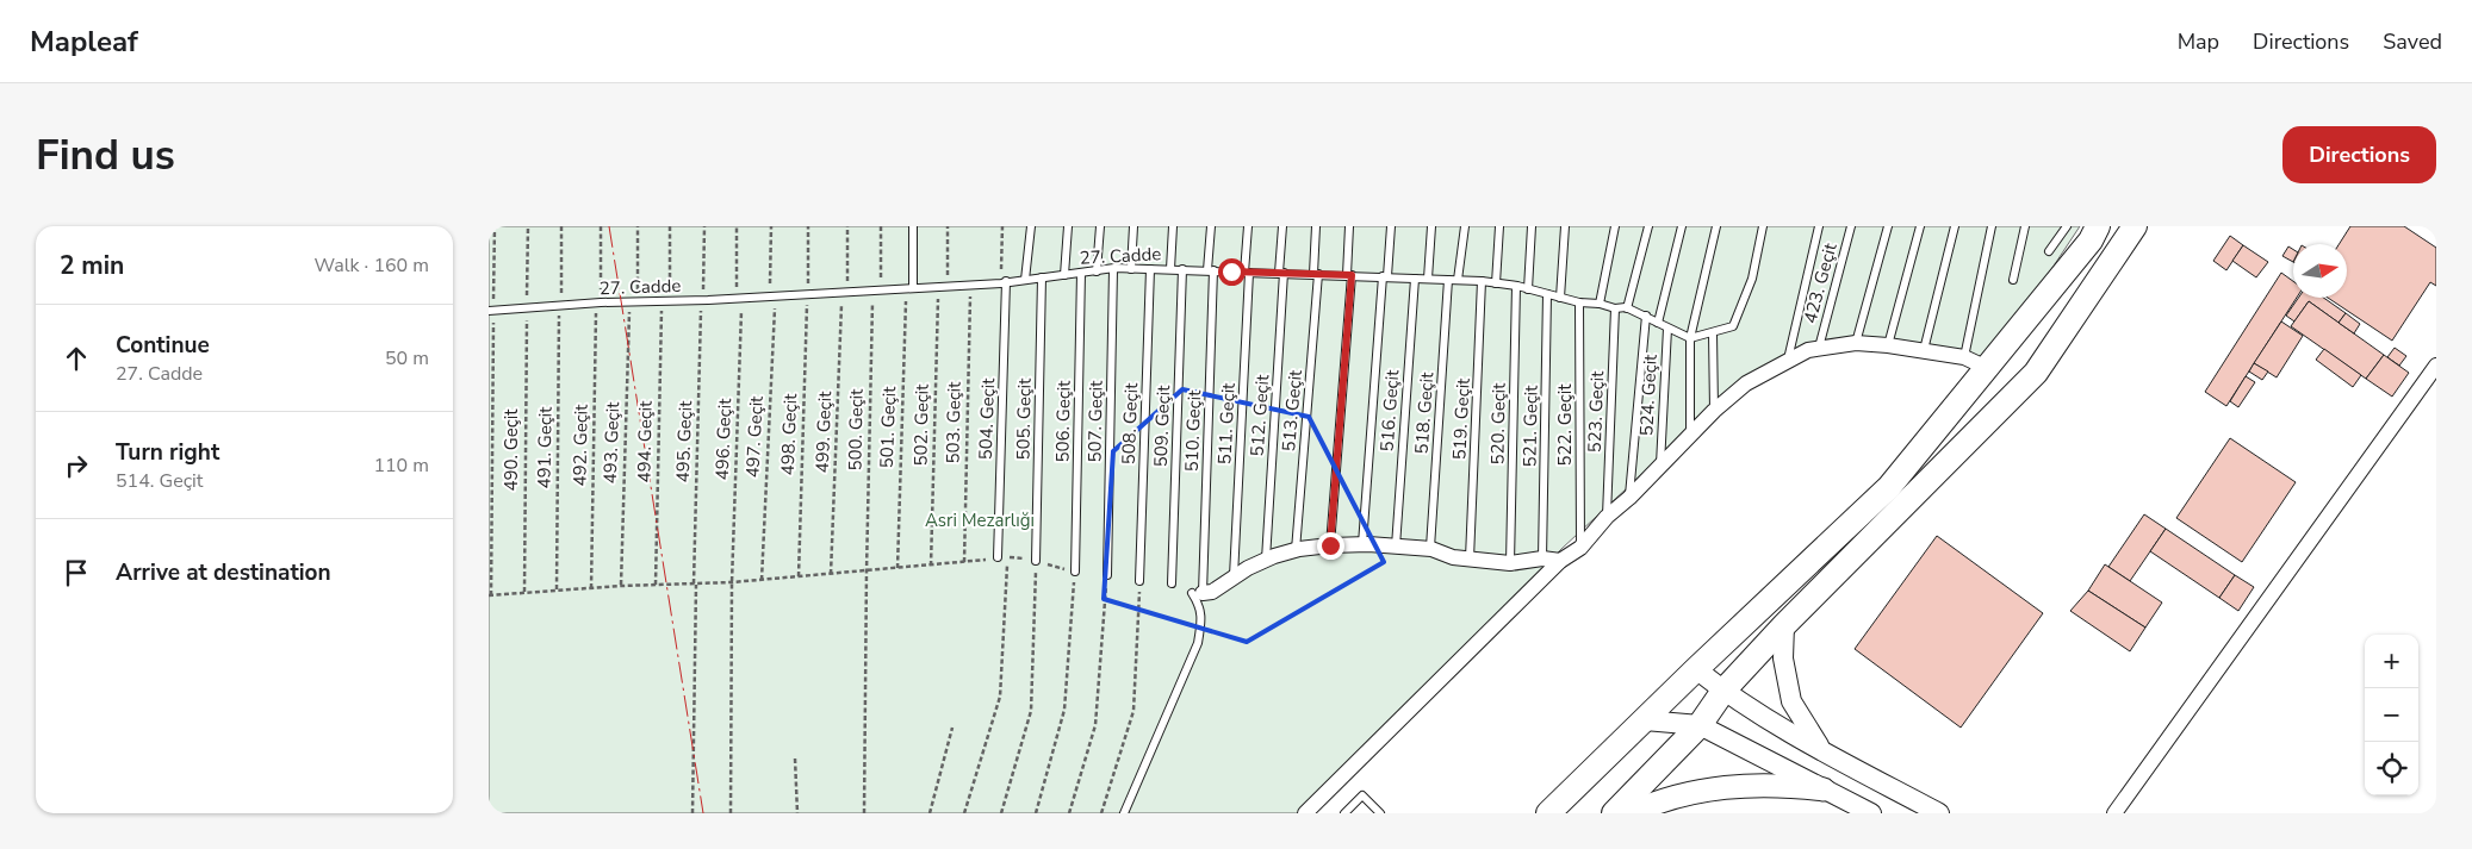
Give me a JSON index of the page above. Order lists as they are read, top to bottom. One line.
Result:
{"streets":{"lane":["27. Cadde","423. Geçit","524. Geçit","513. Geçit","516. Geçit","523. Geçit","518. Geçit","512. Geçit","504. Geçit","505. Geçit","519. Geçit","506. Geçit","507. Geçit","508. Geçit","511. Geçit","520. Geçit","522. Geçit","509. Geçit","521. Geçit","510. Geçit"],"path":["503. Geçit","502. Geçit","501. Geçit","500. Geçit","499. Geçit","498. Geçit","497. Geçit","496. Geçit","494. Geçit","495. Geçit","493. Geçit","492. Geçit","491. Geçit","490. Geçit"]},"crossings":[["27. Cadde","524. Geçit"],["27. Cadde","513. Geçit"],["27. Cadde","516. Geçit"],["27. Cadde","523. Geçit"],["27. Cadde","518. Geçit"],["27. Cadde","512. Geçit"],["27. Cadde","504. Geçit"],["27. Cadde","505. Geçit"],["27. Cadde","519. Geçit"],["27. Cadde","506. Geçit"],["27. Cadde","507. Geçit"],["27. Cadde","503. Geçit"],["27. Cadde","508. Geçit"],["27. Cadde","511. Geçit"],["27. Cadde","520. Geçit"],["27. Cadde","502. Geçit"],["27. Cadde","522. Geçit"],["27. Cadde","509. Geçit"],["27. Cadde","521. Geçit"],["27. Cadde","501. Geçit"],["27. Cadde","500. Geçit"],["27. Cadde","510. Geçit"],["27. Cadde","499. Geçit"],["27. Cadde","498. Geçit"],["27. Cadde","497. Geçit"],["27. Cadde","496. Geçit"],["27. Cadde","494. Geçit"],["27. Cadde","495. Geçit"],["27. Cadde","493. Geçit"],["27. Cadde","492. Geçit"],["27. Cadde","491. Geçit"],["27. Cadde","490. Geçit"]],"parks":["Asri Mezarlığı"],"north":"right","page":{"header":"Mapleaf","nav":["Map","Directions","Saved"],"buttons":"Directions","title":"Find us","heading":["2 min","Walk · 160 m"],"list":[["Continue","27. Cadde","50 m"],["Turn right","514. Geçit","110 m"],"Arrive at destination"],"map_buttons":["+","−"]}}
